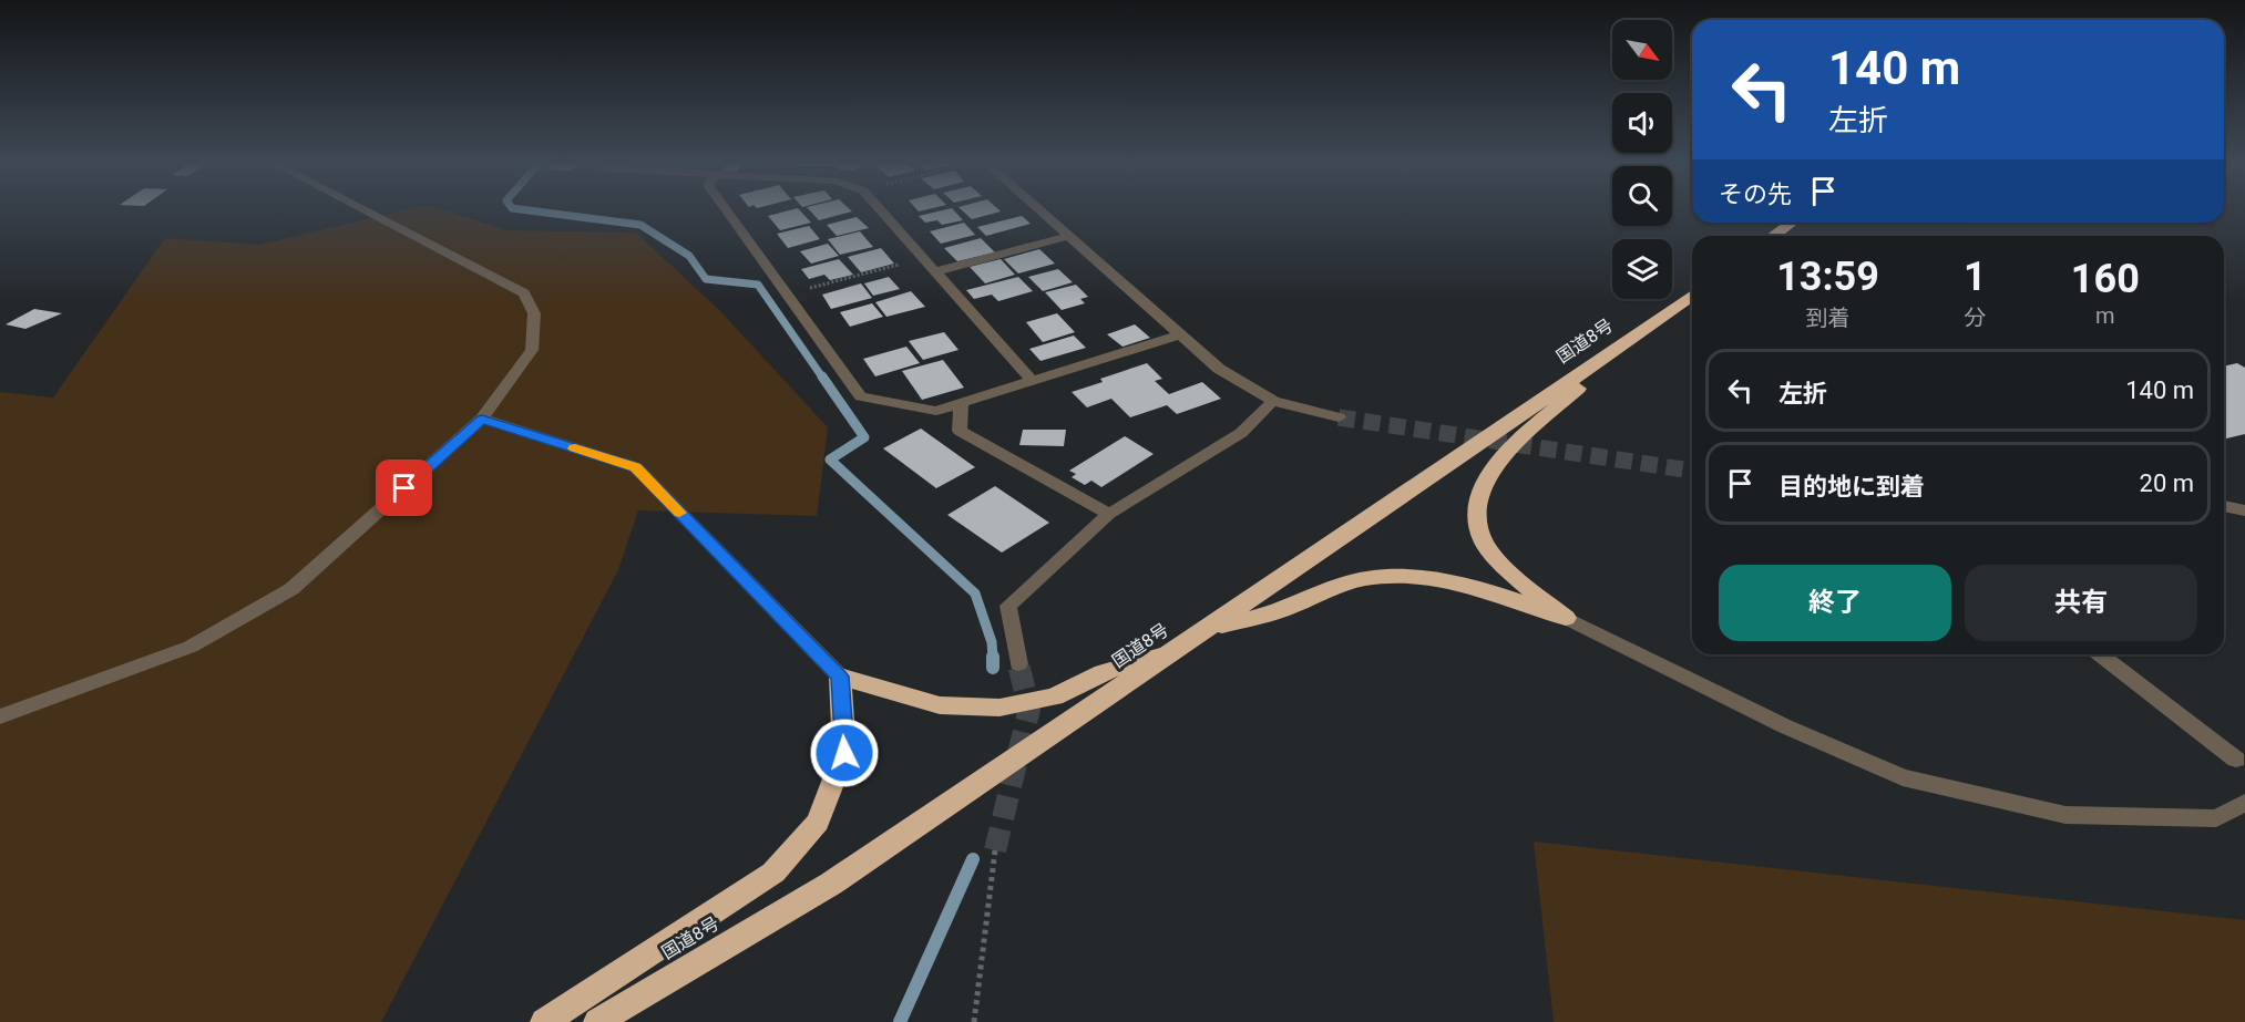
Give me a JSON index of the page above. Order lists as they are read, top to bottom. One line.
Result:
{"streets":{"highway":["国道8号"]},"north":"bottom right","page":{"turn":["140 m","左折"],"then":"その先","eta":["13:59","到着","1","分","160","m"],"list":[{"name":"左折","value":"140 m"},{"name":"目的地に到着","value":"20 m"}],"buttons":["終了","共有"]}}
